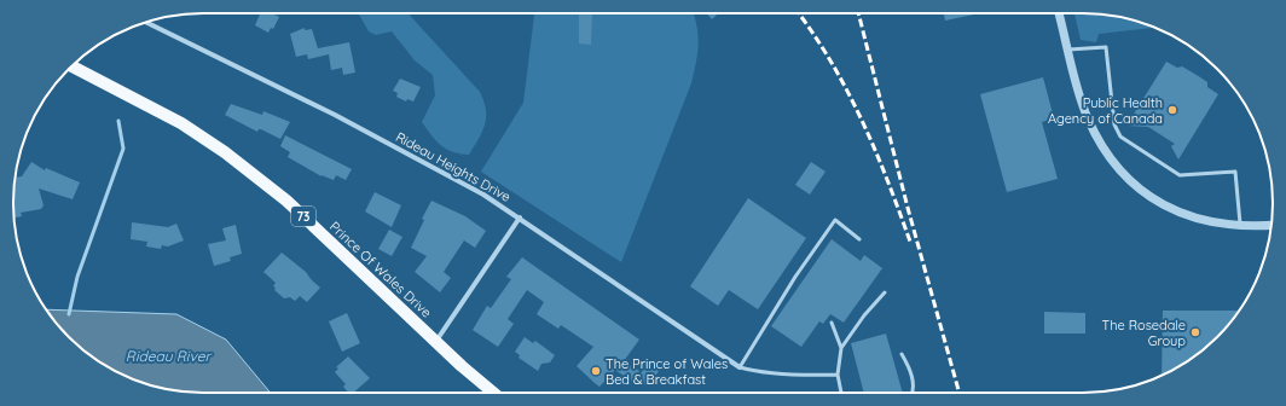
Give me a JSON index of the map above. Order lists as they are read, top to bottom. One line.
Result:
{"streets":{"main road":["73","Prince Of Wales Drive"],"street":["Rideau Heights Drive"]},"water":["Rideau River"],"places":["Public Health Agency of Canada","The Rosedale Group","The Prince of Wales Bed & Breakfast"]}
